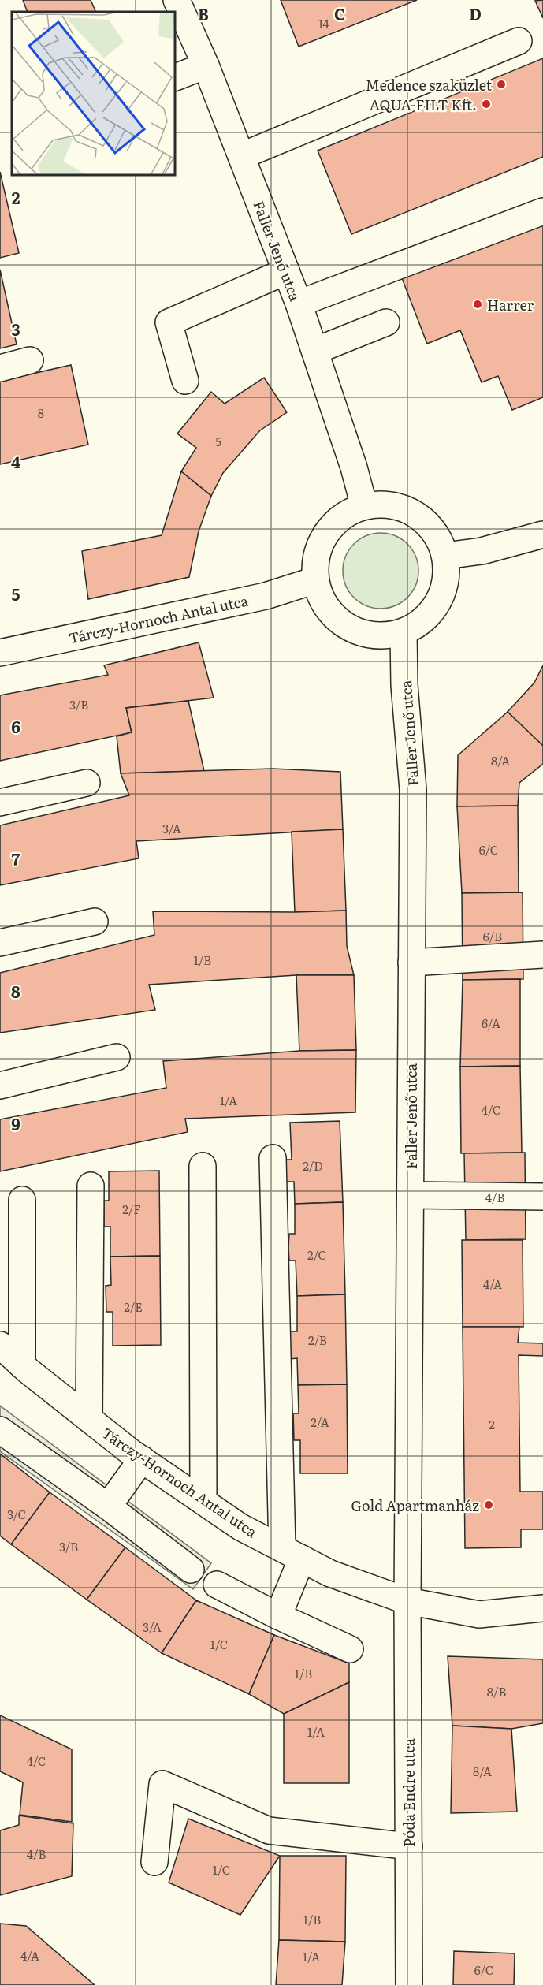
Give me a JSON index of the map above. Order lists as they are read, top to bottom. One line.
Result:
{"streets":{"street":["Faller Jenő utca","Tárczy-Hornoch Antal utca","Póda Endre utca"]},"crossings":[["Faller Jenő utca","Tárczy-Hornoch Antal utca"],["Faller Jenő utca","Póda Endre utca"],["Tárczy-Hornoch Antal utca","Póda Endre utca"]],"places":["Medence szaküzlet","AQUA-FILT Kft.","Harrer","Gold Apartmanház"],"house_numbers":["14","8","5","3/B","8/A","3/A","6/C","6/B","1/B","6/A","1/A","4/C","2/D","4/B","2/F","2/C","4/A","2/E","2/B","2/A","2","3/C","3/B","3/A","1/C","1/B","8/B","1/A","4/C","8/A","4/B","1/C","1/B","4/A","1/A","6/C"],"grid":{"columns":["B","C","D"],"rows":["2","3","4","5","6","7","8","9"]}}
